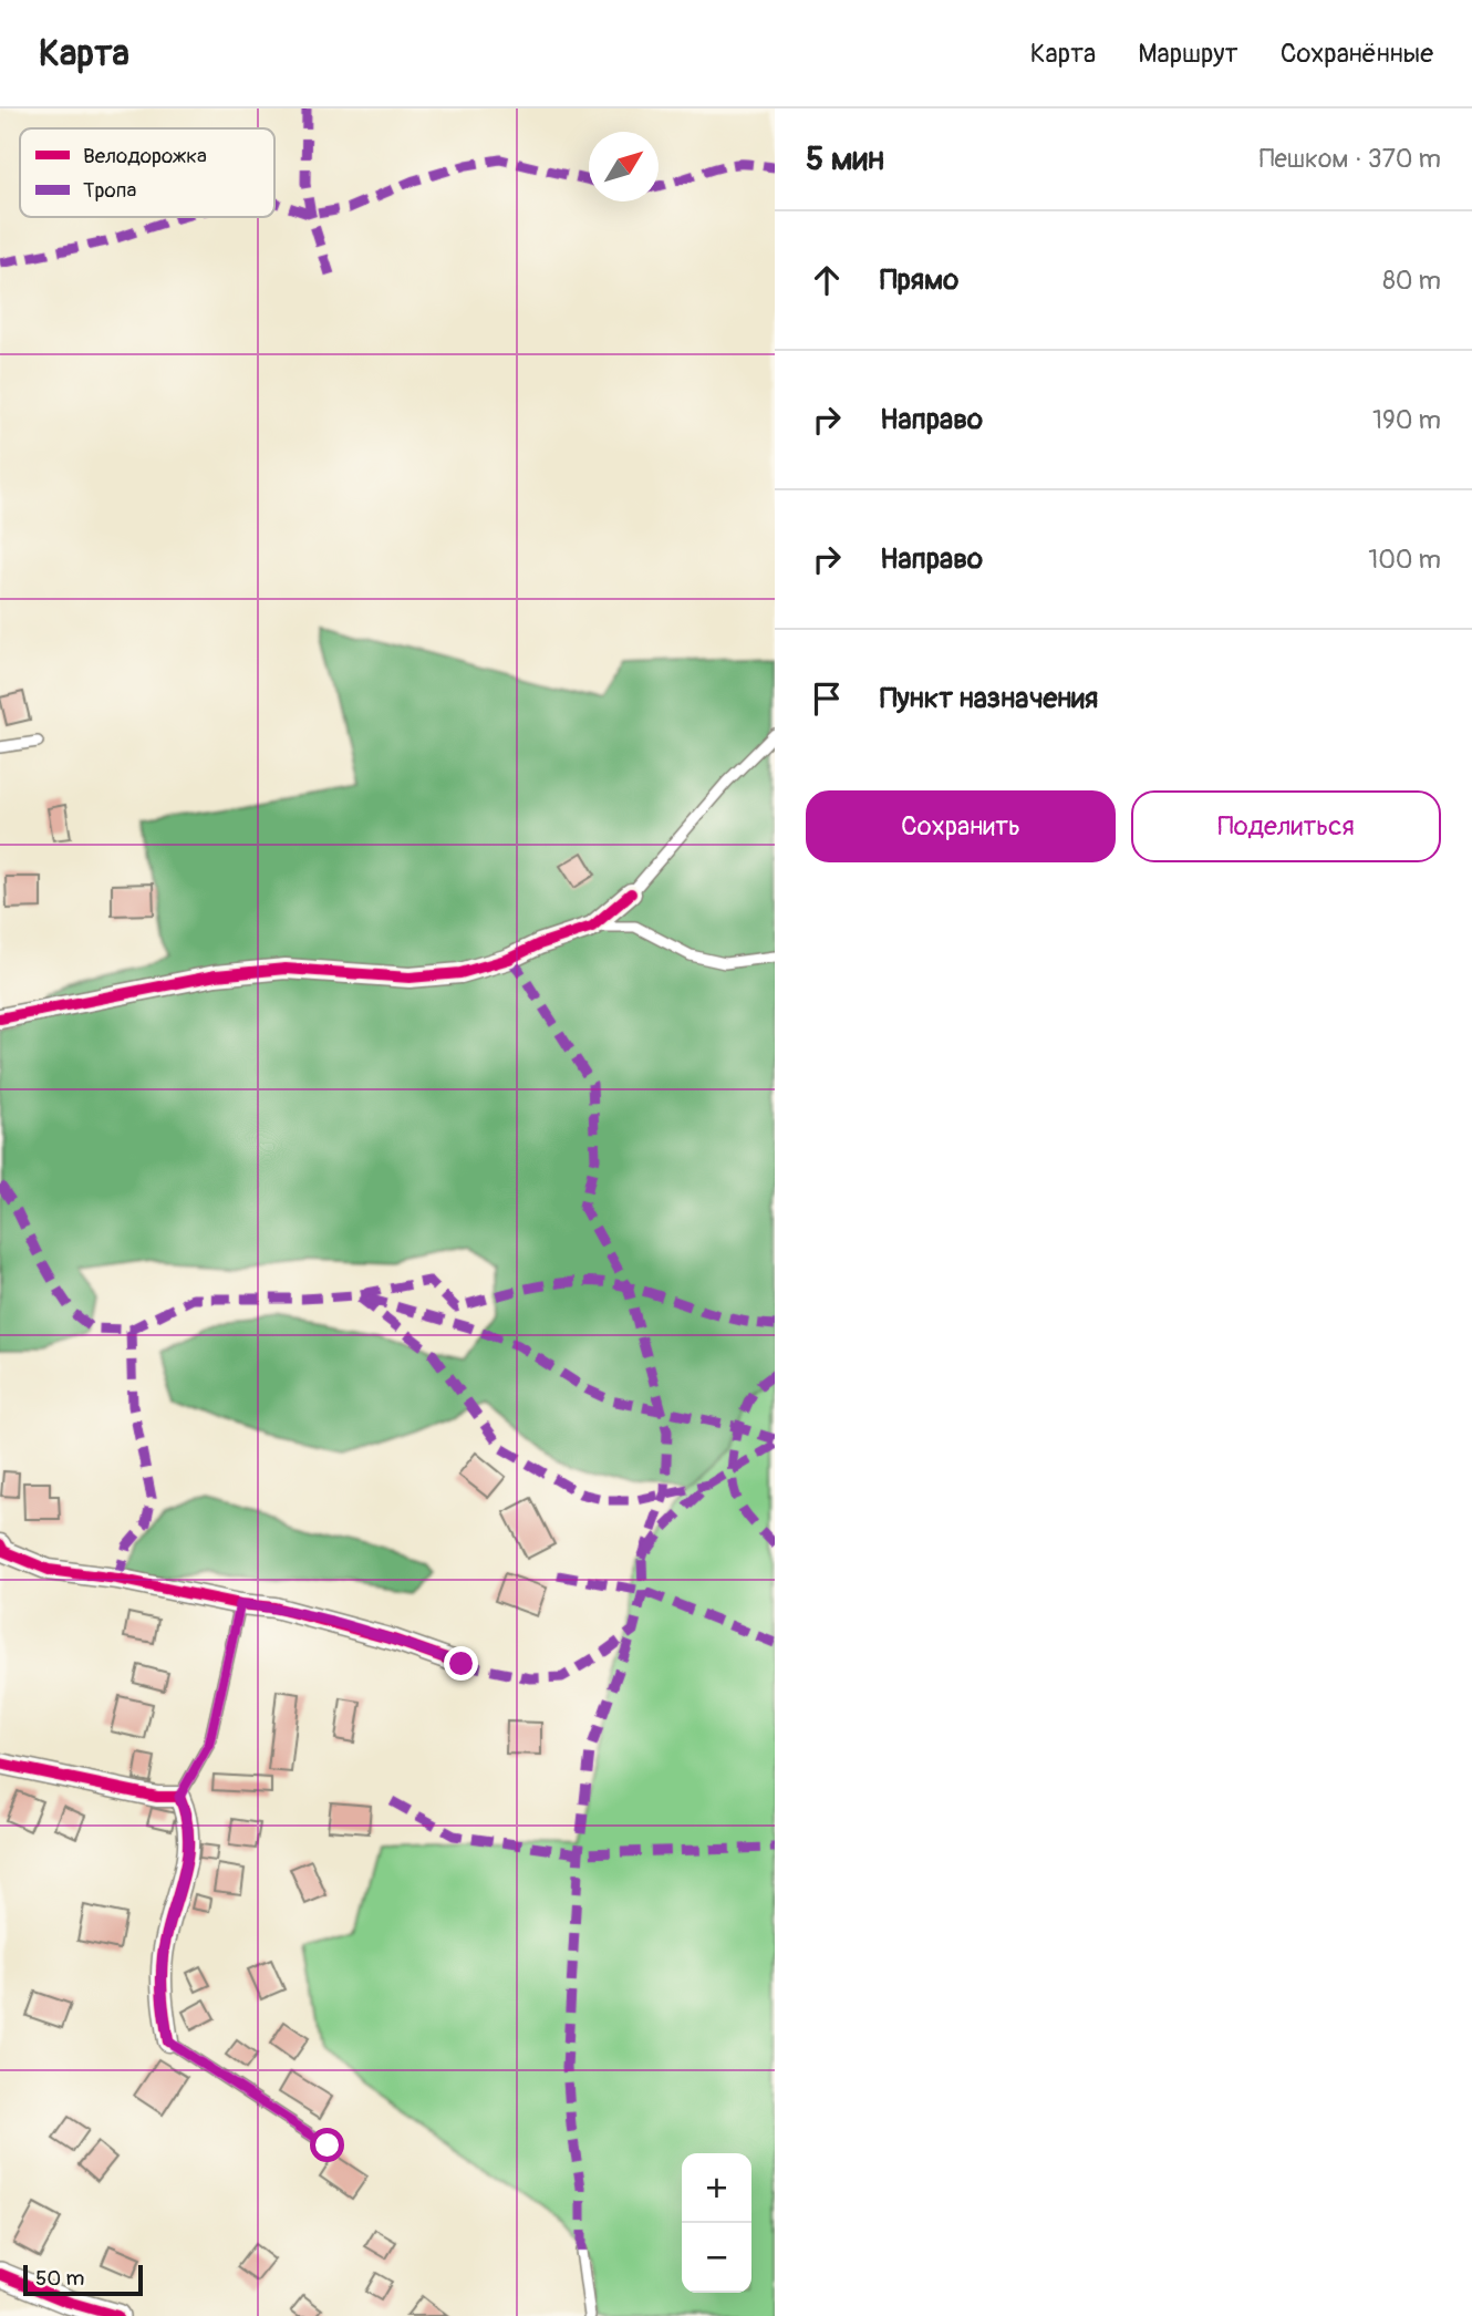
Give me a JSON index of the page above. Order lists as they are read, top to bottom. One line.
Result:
{"legend":["Велодорожка","Тропа"],"scale_bar":"50 m","north":"top right","page":{"header":"Карта","nav":["Карта","Маршрут","Сохранённые"],"heading":["5 мин","Пешком · 370 m"],"list":[["Прямо","80 m"],["Направо","190 m"],["Направо","100 m"],"Пункт назначения"],"buttons":["Сохранить","Поделиться"],"map_buttons":["+","−"],"scale":"50 m"}}
